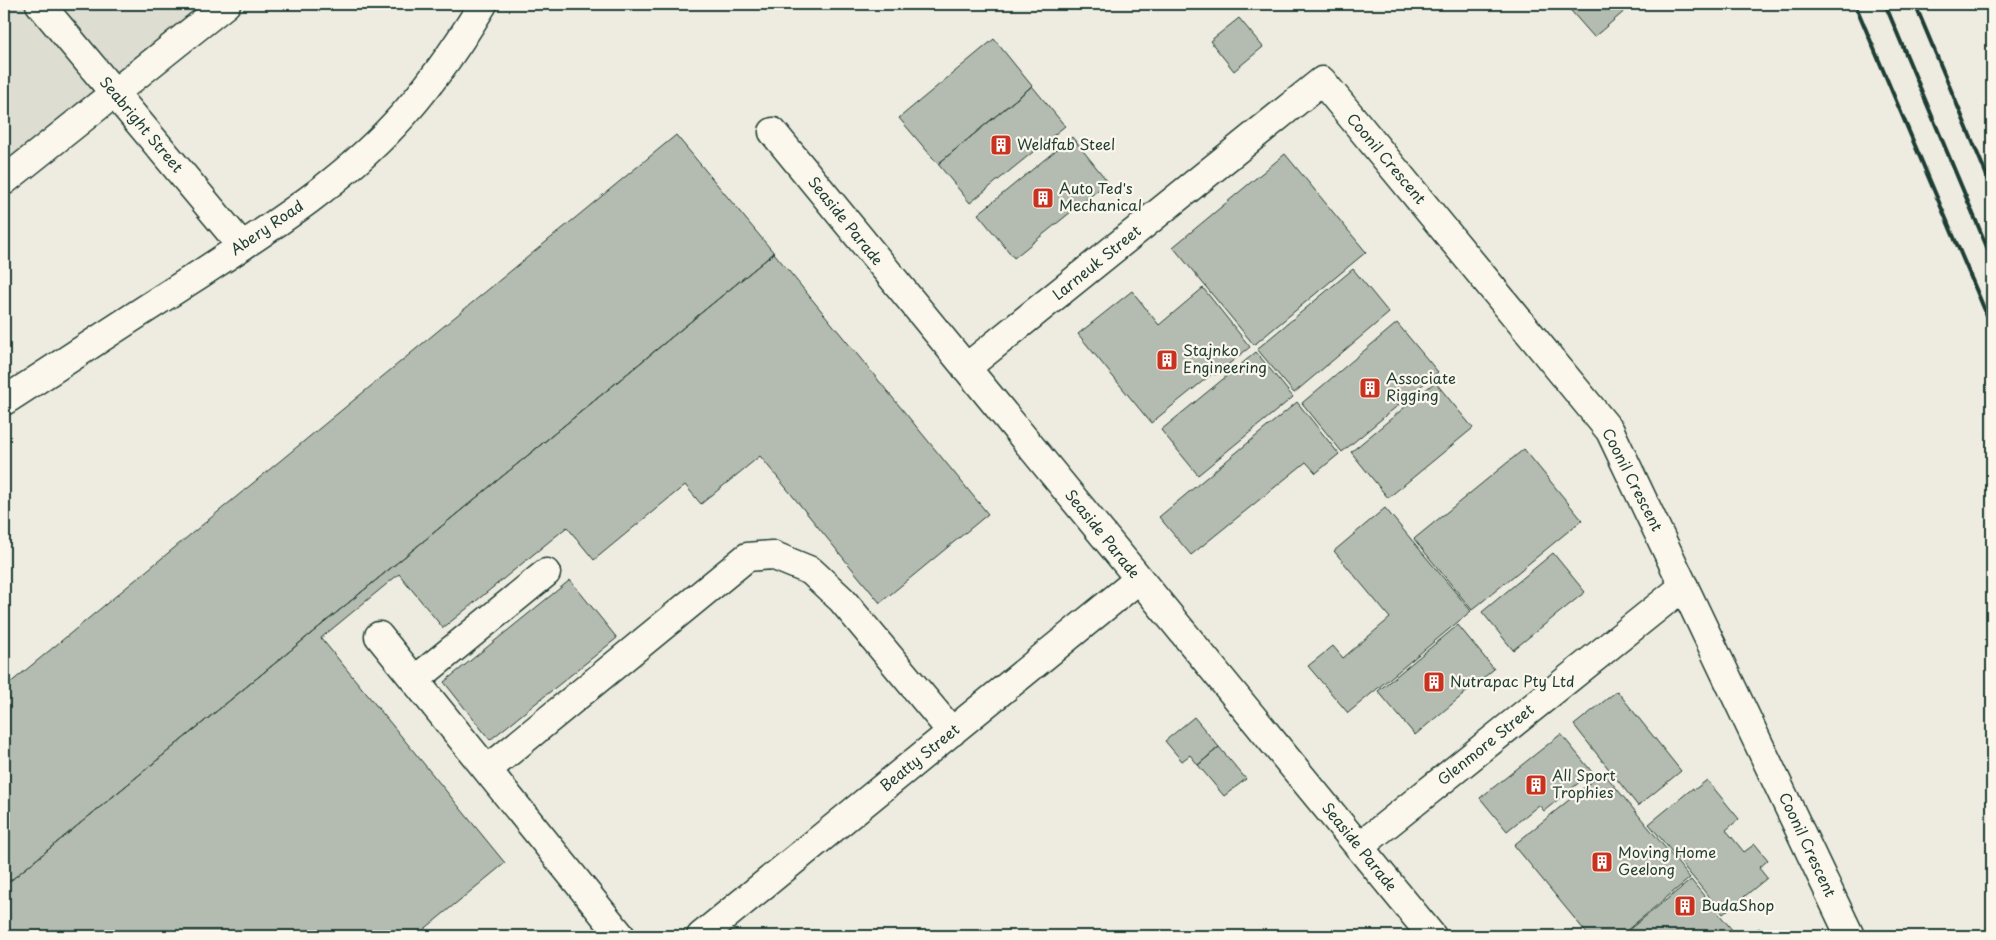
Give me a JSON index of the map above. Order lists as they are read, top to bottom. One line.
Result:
{"streets":{"street":["Seabright Street","Coonil Crescent","Seaside Parade","Abery Road","Larneuk Street","Glenmore Street","Beatty Street"]},"crossings":[["Seabright Street","Abery Road"],["Coonil Crescent","Larneuk Street"],["Coonil Crescent","Glenmore Street"],["Seaside Parade","Larneuk Street"],["Seaside Parade","Glenmore Street"],["Seaside Parade","Beatty Street"]],"places":{"building":["Weldfab Steel","Auto Ted's Mechanical","Stajnko Engineering","Associate Rigging","Nutrapac Pty Ltd","All Sport Trophies","Moving Home Geelong","BudaShop"]}}
